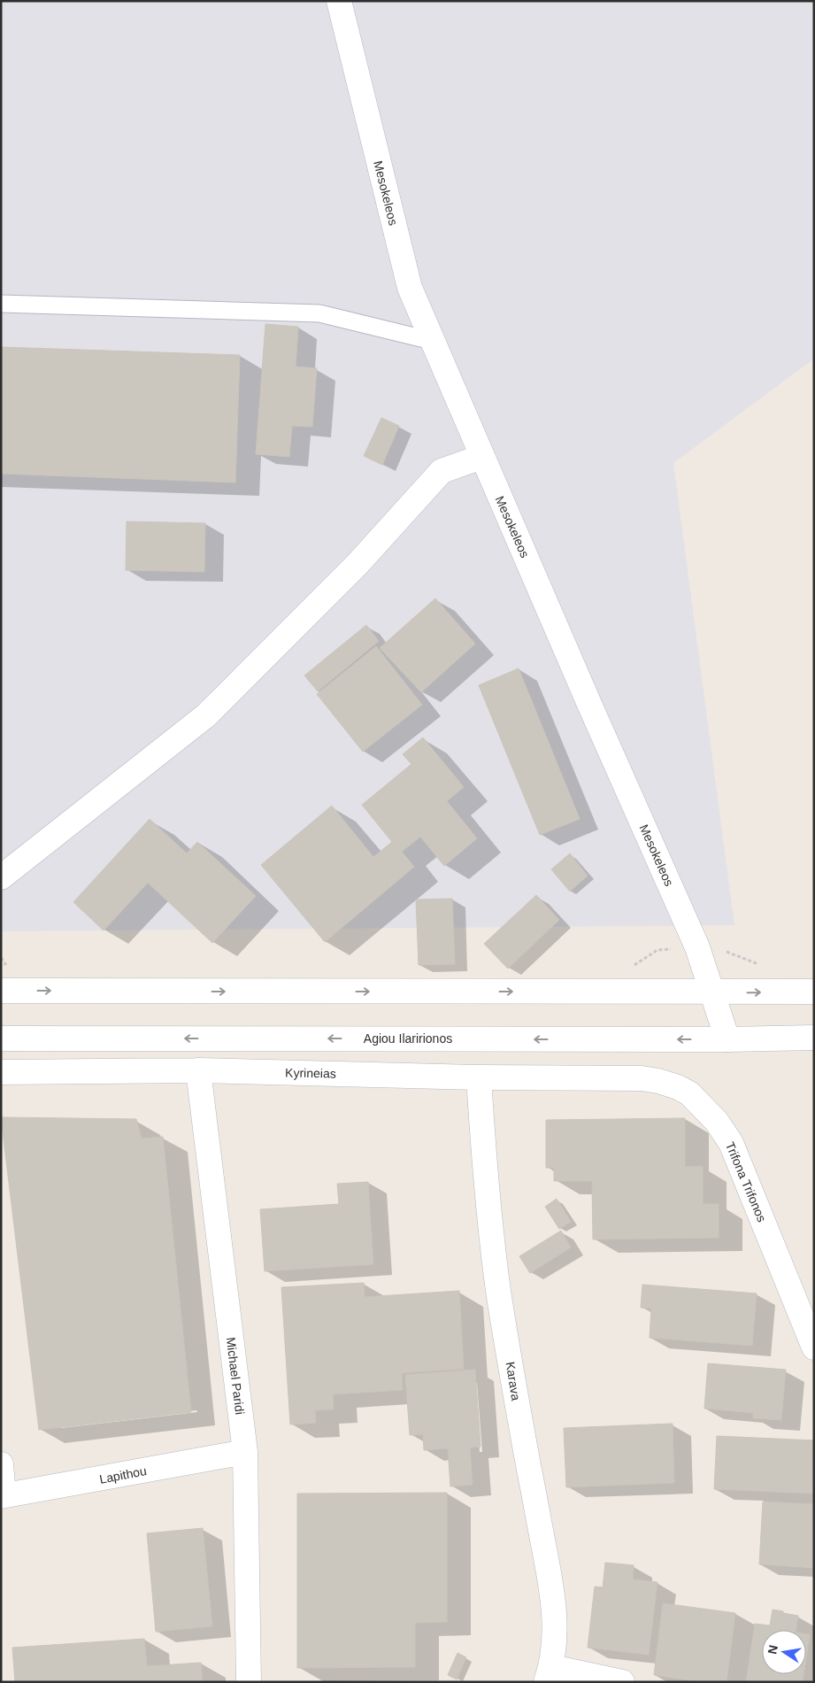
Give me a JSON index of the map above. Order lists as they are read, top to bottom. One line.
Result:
{"streets":{"street":["Mesokeleos","Agiou Ilaririonos","Kyrineias","Trifona Trifonos","Michael Paridi","Karava","Lapithou"]},"crossings":[["Mesokeleos","Agiou Ilaririonos"],["Kyrineias","Trifona Trifonos"],["Kyrineias","Michael Paridi"],["Kyrineias","Karava"],["Michael Paridi","Lapithou"]],"north":"left"}
